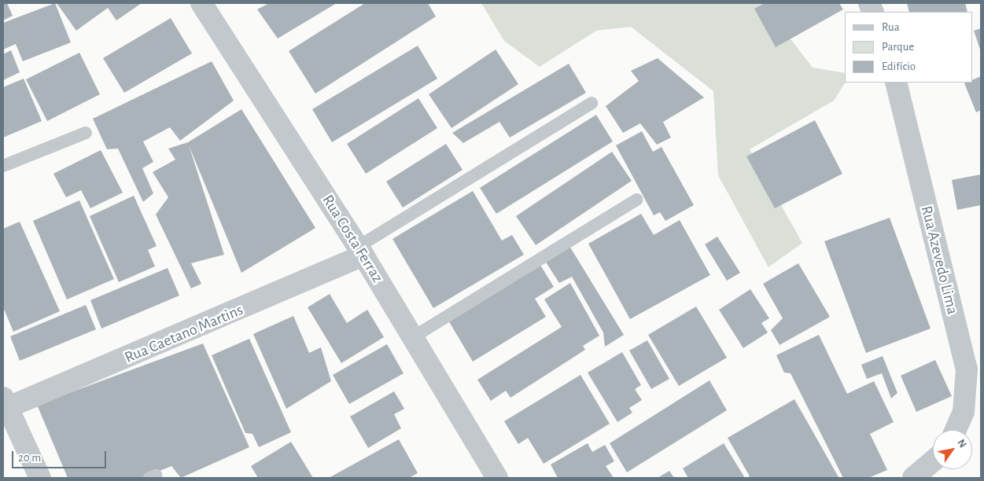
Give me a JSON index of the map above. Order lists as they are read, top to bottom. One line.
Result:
{"streets":{"street":["Rua Costa Ferraz","Rua Azevedo Lima","Rua Caetano Martins"]},"crossings":[["Rua Costa Ferraz","Rua Caetano Martins"]],"legend":["Rua","Parque","Edifício"],"scale_bar":"20 m","north":"top right"}
